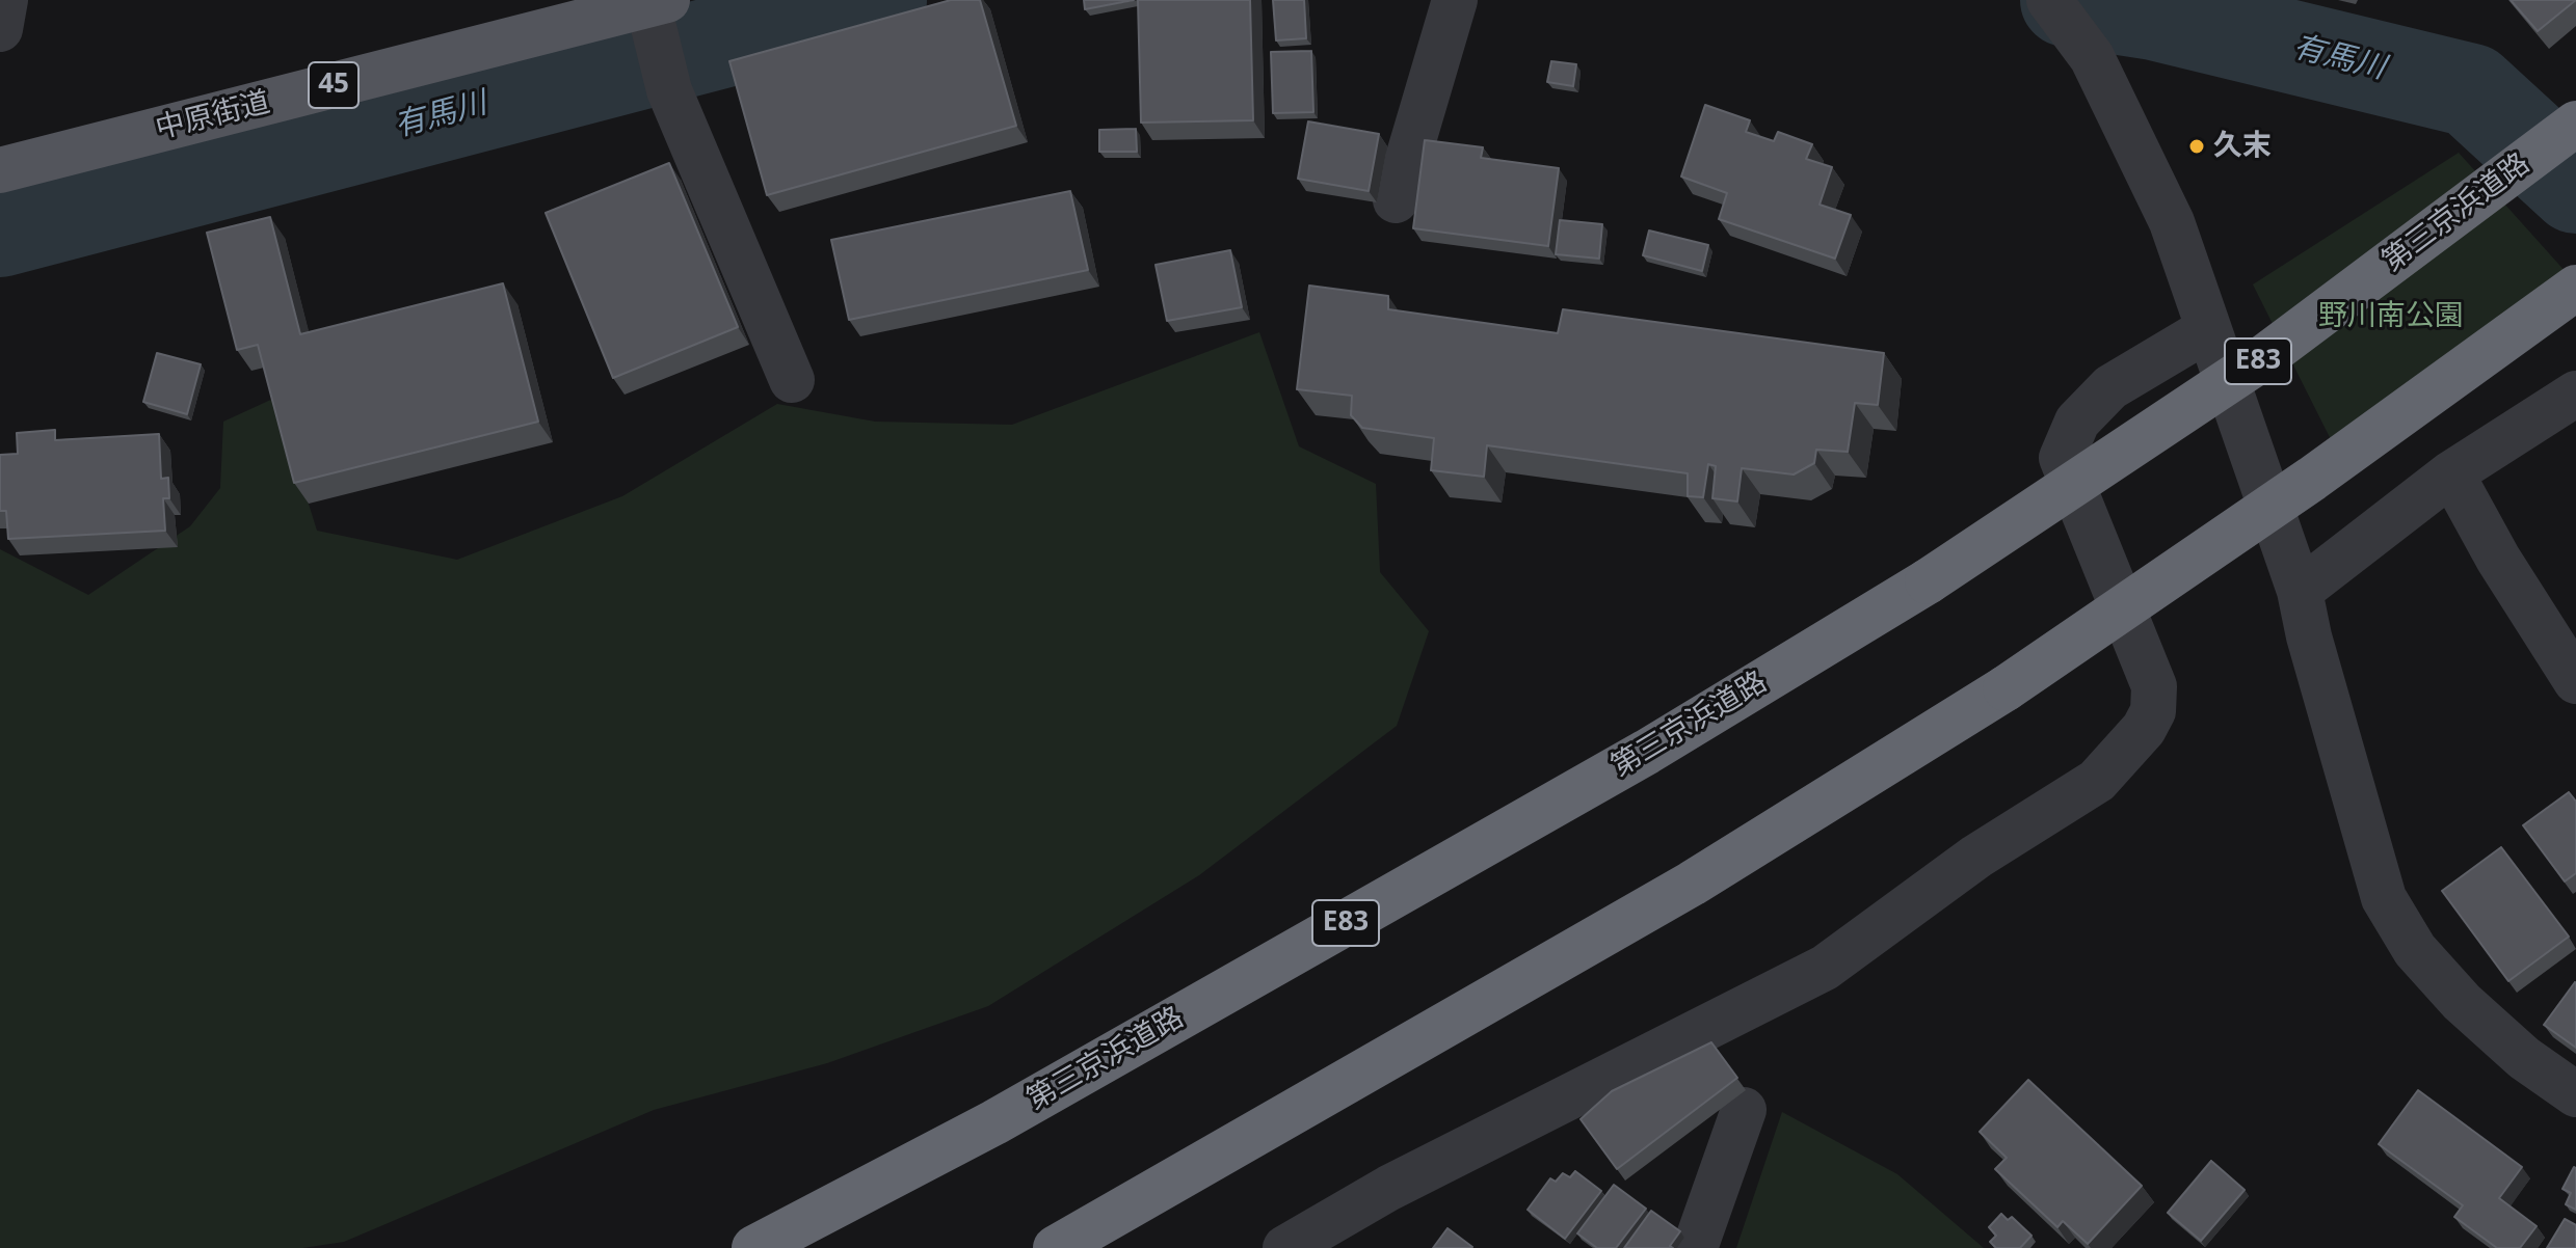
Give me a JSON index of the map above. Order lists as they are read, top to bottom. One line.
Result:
{"streets":{"highway":["第三京浜道路","E83"],"main road":["45","中原街道"]},"water":["有馬川"],"parks":["野川南公園"],"places":["久末"]}
